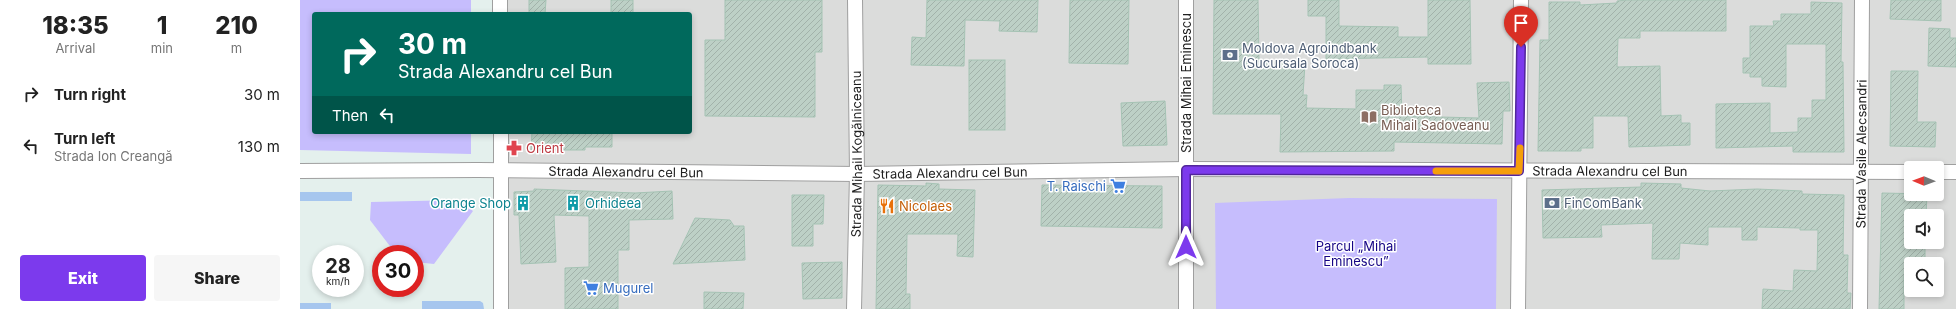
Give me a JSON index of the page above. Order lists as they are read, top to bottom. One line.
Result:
{"streets":{"street":["Strada Mihai Eminescu","Strada Mihail Kogălniceanu","Strada Vasile Alecsandri","Strada Alexandru cel Bun"]},"crossings":[["Strada Mihai Eminescu","Strada Alexandru cel Bun"],["Strada Mihail Kogălniceanu","Strada Alexandru cel Bun"],["Strada Vasile Alecsandri","Strada Alexandru cel Bun"]],"parks":["Parcul „Mihai Eminescu”"],"places":{"bank":["Moldova Agroindbank (Sucursala Soroca)","FinComBank"],"library":["Biblioteca Mihail Sadoveanu"],"pharmacy":["Orient"],"supermarket":["T. Raischi","Mugurel"],"building":["Orange Shop","Orhideea"],"restaurant":["Nicolaes"]},"north":"left","page":{"eta":["18:35","Arrival","1","min","210","m"],"turn":["30 m","Strada Alexandru cel Bun"],"list":[{"name":"Turn right","value":"30 m"},{"name":"Turn left","note":"Strada Ion Creangă","value":"130 m"}],"then":"Then","speed":"28 km/h","limit":"30","buttons":["Exit","Share"]}}
